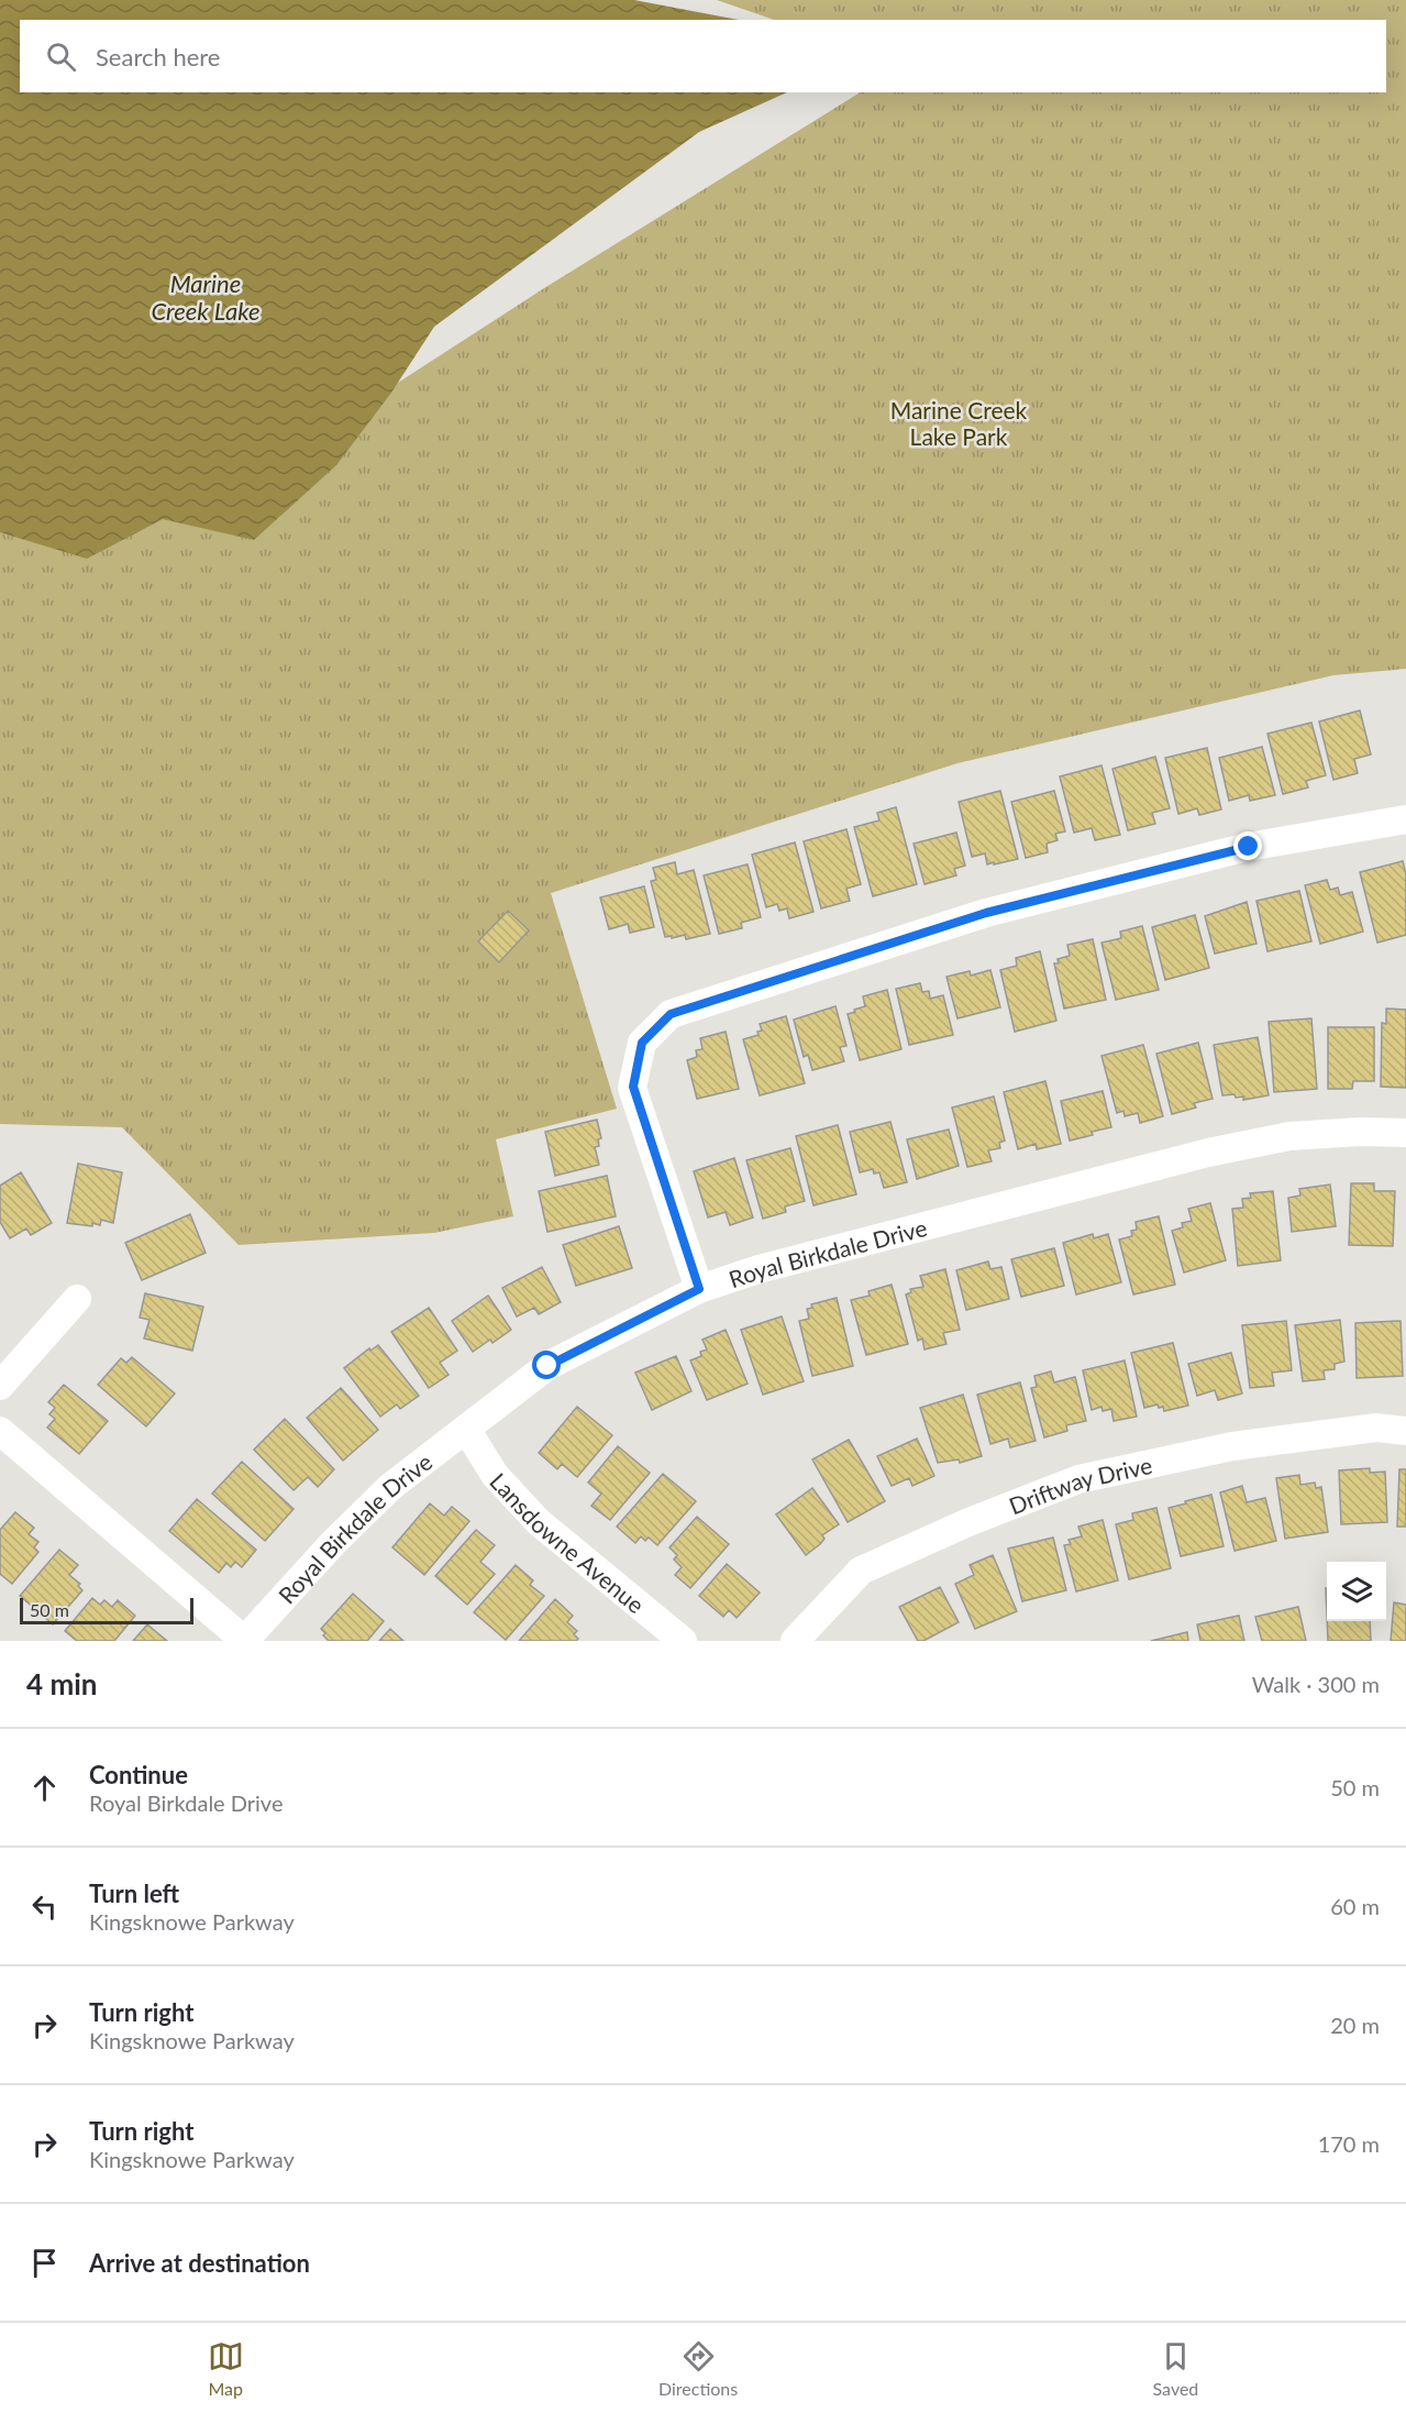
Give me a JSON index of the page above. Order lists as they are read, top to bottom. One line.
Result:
{"streets":{"street":["Royal Birkdale Drive","Driftway Drive","Lansdowne Avenue"]},"crossings":[["Royal Birkdale Drive","Lansdowne Avenue"]],"water":["Marine Creek Lake"],"parks":["Marine Creek Lake Park"],"scale_bar":"50 m","page":{"search":"Search here","scale":"50 m","heading":["4 min","Walk · 300 m"],"list":[["Continue","Royal Birkdale Drive","50 m"],["Turn left","Kingsknowe Parkway","60 m"],["Turn right","Kingsknowe Parkway","20 m"],["Turn right","Kingsknowe Parkway","170 m"],"Arrive at destination"],"nav":["Map","Directions","Saved"]}}
